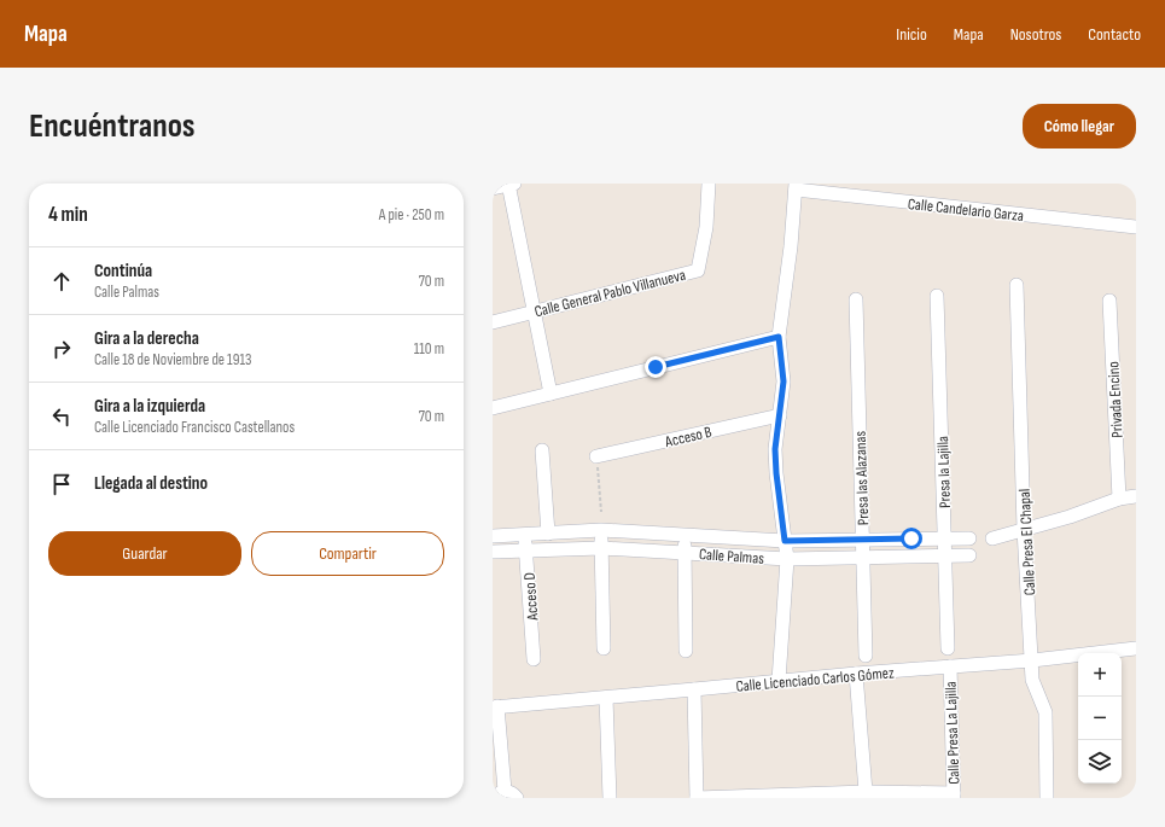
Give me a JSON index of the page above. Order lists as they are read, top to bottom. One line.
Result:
{"streets":{"street":["Calle Candelario Garza","Calle General Pablo Villanueva","Privada Encino","Acceso B","Presa la Lajilla","Presa las Alazanas","Calle Presa El Chapal","Calle Palmas","Acceso D","Calle Licenciado Carlos Gómez","Calle Presa La Lajilla"]},"crossings":[["Presa la Lajilla","Calle Palmas"],["Presa las Alazanas","Calle Palmas"],["Calle Presa El Chapal","Calle Licenciado Carlos Gómez"],["Calle Palmas","Acceso D"],["Calle Licenciado Carlos Gómez","Calle Presa La Lajilla"]],"page":{"header":"Mapa","nav":["Inicio","Mapa","Nosotros","Contacto"],"buttons":["Cómo llegar",["Guardar","Compartir"]],"title":"Encuéntranos","heading":["4 min","A pie · 250 m"],"list":[["Continúa","Calle Palmas","70 m"],["Gira a la derecha","Calle 18 de Noviembre de 1913","110 m"],["Gira a la izquierda","Calle Licenciado Francisco Castellanos","70 m"],"Llegada al destino"],"map_buttons":["+","−"]}}
